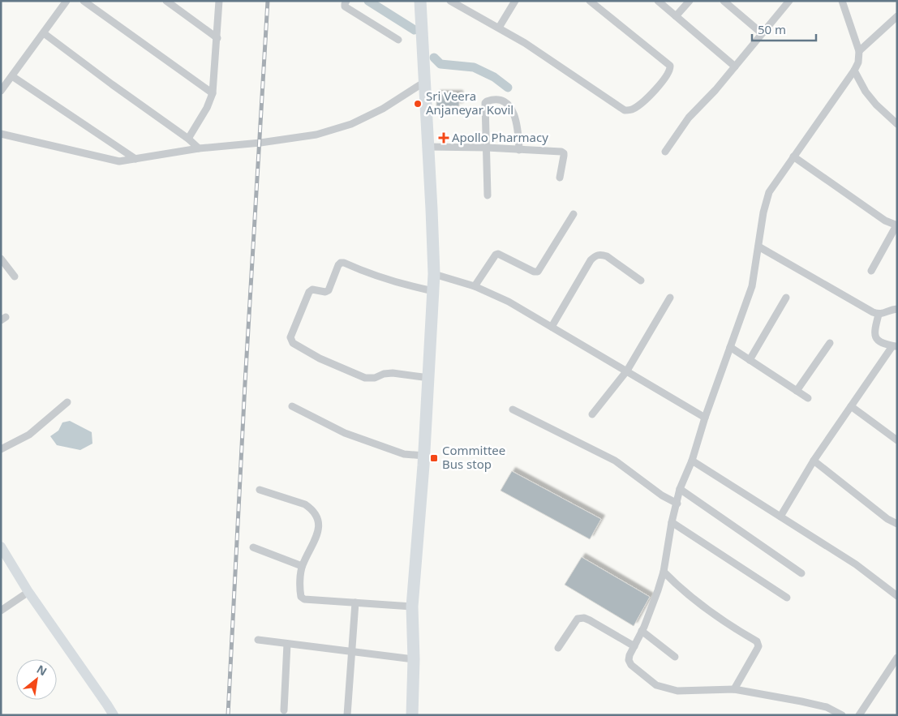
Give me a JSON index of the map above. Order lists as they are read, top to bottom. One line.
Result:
{"places":{"other":["Sri Veera Anjaneyar Kovil"],"health":["Apollo Pharmacy"],"transit":["Committee Bus stop"]},"scale_bar":"50 m","north":"top right"}
